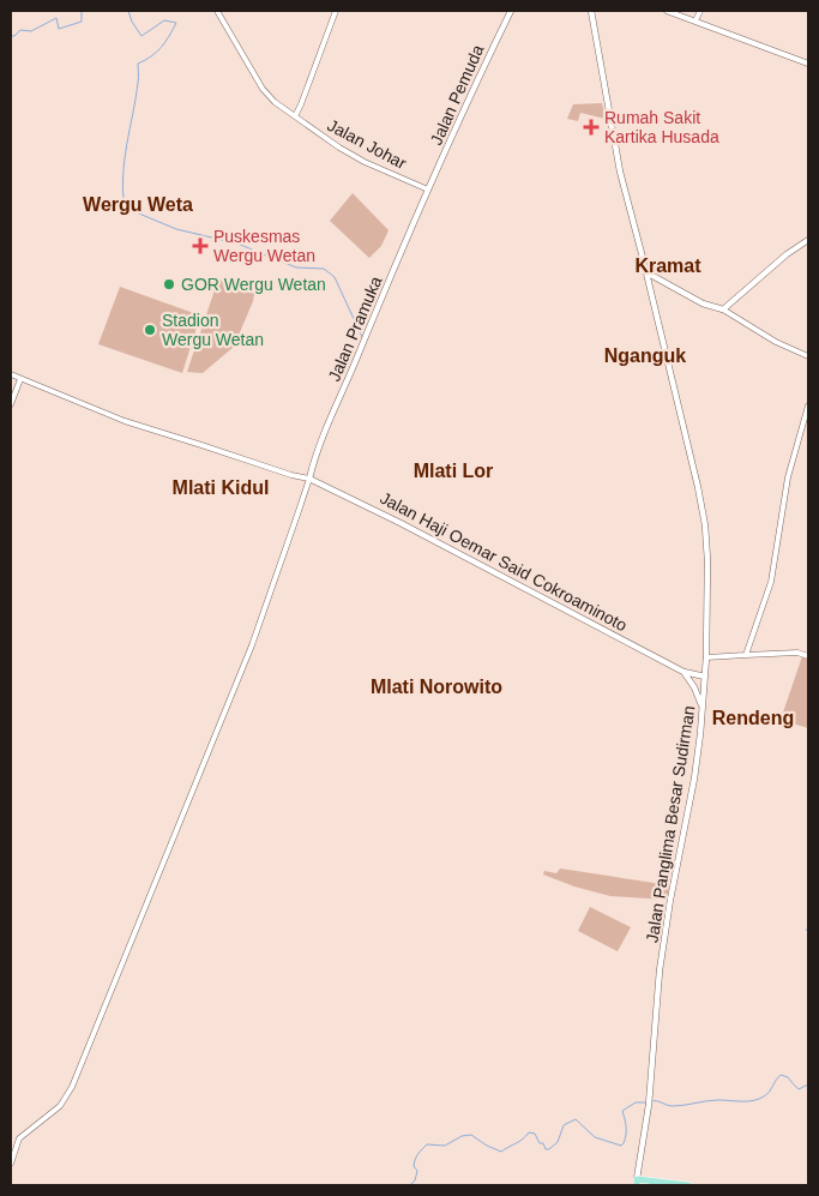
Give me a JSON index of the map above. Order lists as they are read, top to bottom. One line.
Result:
{"streets":{"main road":["Jalan Pemuda","Jalan Pramuka","Jalan Haji Oemar Said Cokroaminoto","Jalan Panglima Besar Sudirman"],"street":["Jalan Johar"]},"crossings":[["Jalan Pemuda","Jalan Johar"],["Jalan Pemuda","Jalan Pramuka"],["Jalan Johar","Jalan Pramuka"],["Jalan Pramuka","Jalan Haji Oemar Said Cokroaminoto"],["Jalan Haji Oemar Said Cokroaminoto","Jalan Panglima Besar Sudirman"]],"districts":["Wergu Weta","Kramat","Nganguk","Mlati Lor","Mlati Kidul","Mlati Norowito","Rendeng"],"places":{"health":["Rumah Sakit Kartika Husada","Puskesmas Wergu Wetan"],"other":["GOR Wergu Wetan","Stadion Wergu Wetan"]}}
